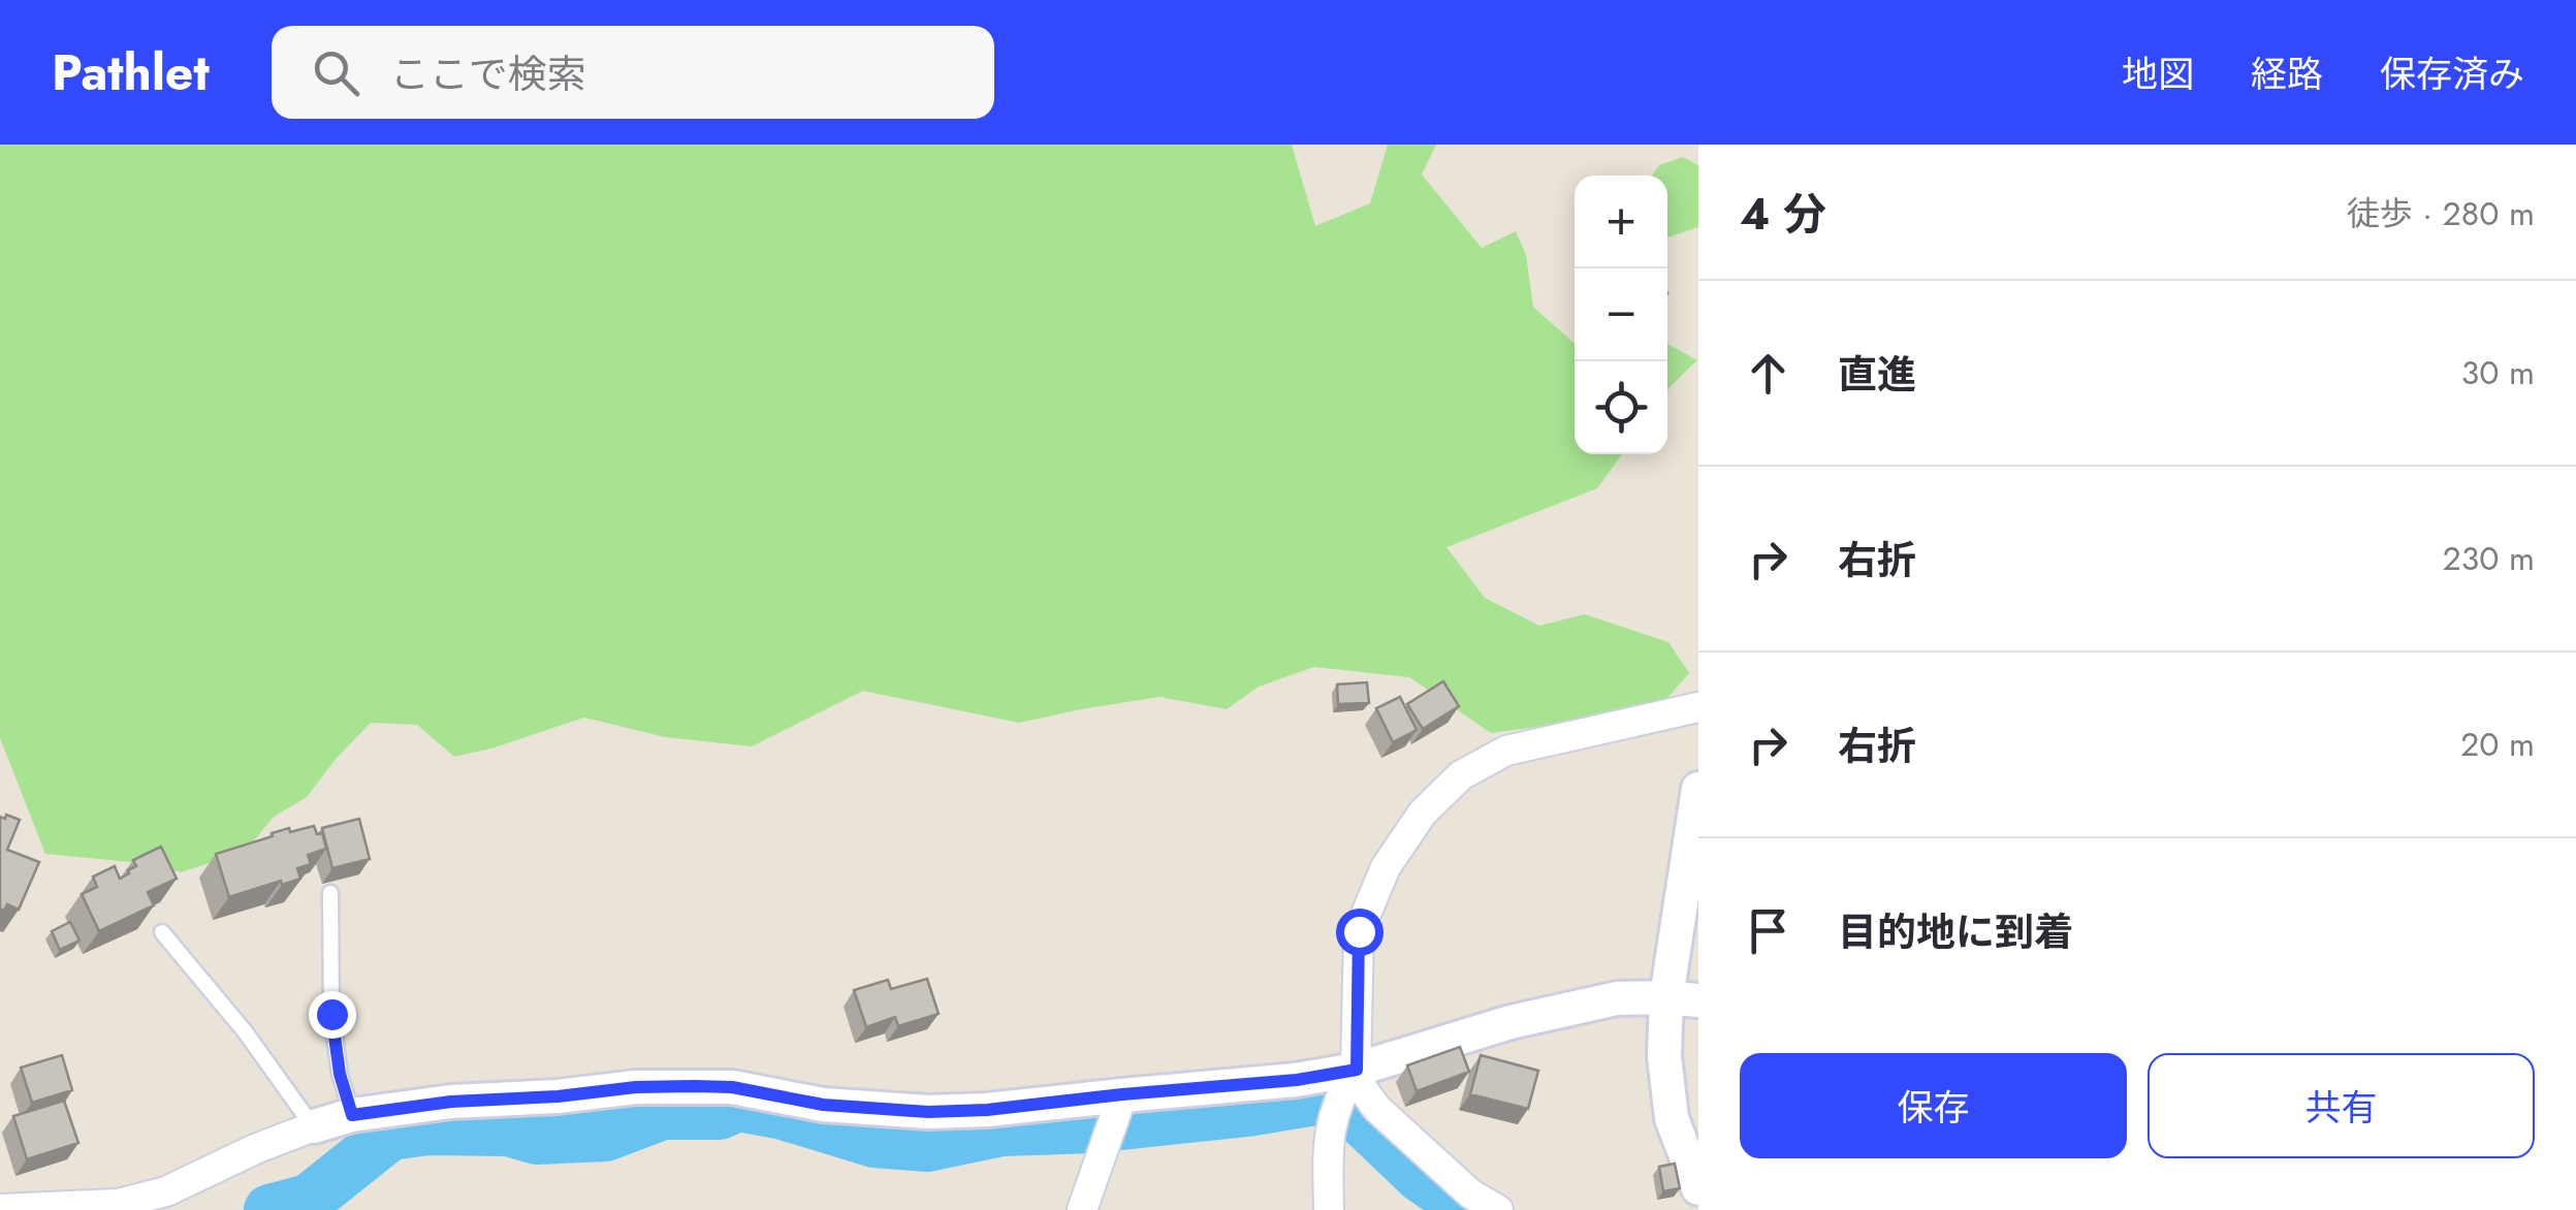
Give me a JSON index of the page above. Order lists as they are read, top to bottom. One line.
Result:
{"page":{"header":"Pathlet","search":"ここで検索","nav":["地図","経路","保存済み"],"heading":["4 分","徒歩 · 280 m"],"map_buttons":["+","−"],"list":[["直進","30 m"],["右折","230 m"],["右折","20 m"],"目的地に到着"],"buttons":["保存","共有"]}}
